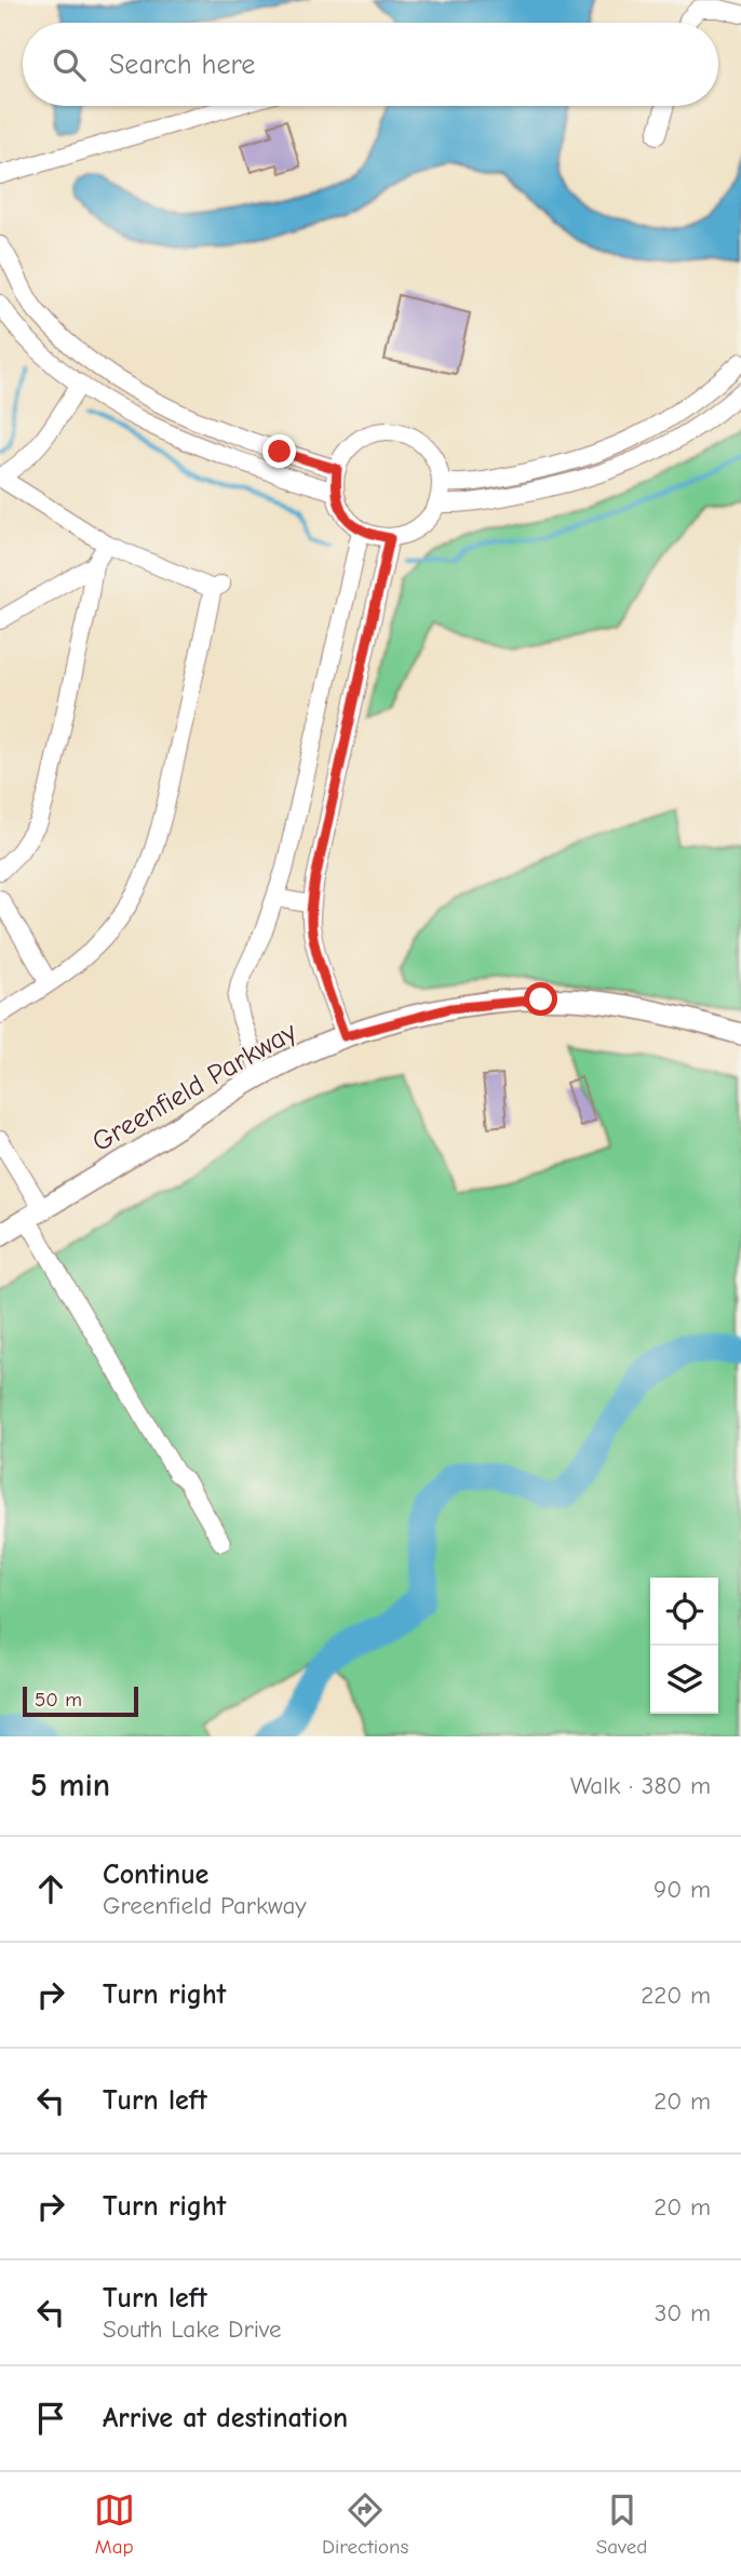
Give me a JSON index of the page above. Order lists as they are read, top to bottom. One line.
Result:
{"streets":{"main road":["Greenfield Parkway"]},"scale_bar":"50 m","page":{"search":"Search here","scale":"50 m","heading":["5 min","Walk · 380 m"],"list":[["Continue","Greenfield Parkway","90 m"],["Turn right","220 m"],["Turn left","20 m"],["Turn right","20 m"],["Turn left","South Lake Drive","30 m"],"Arrive at destination"],"nav":["Map","Directions","Saved"]}}
